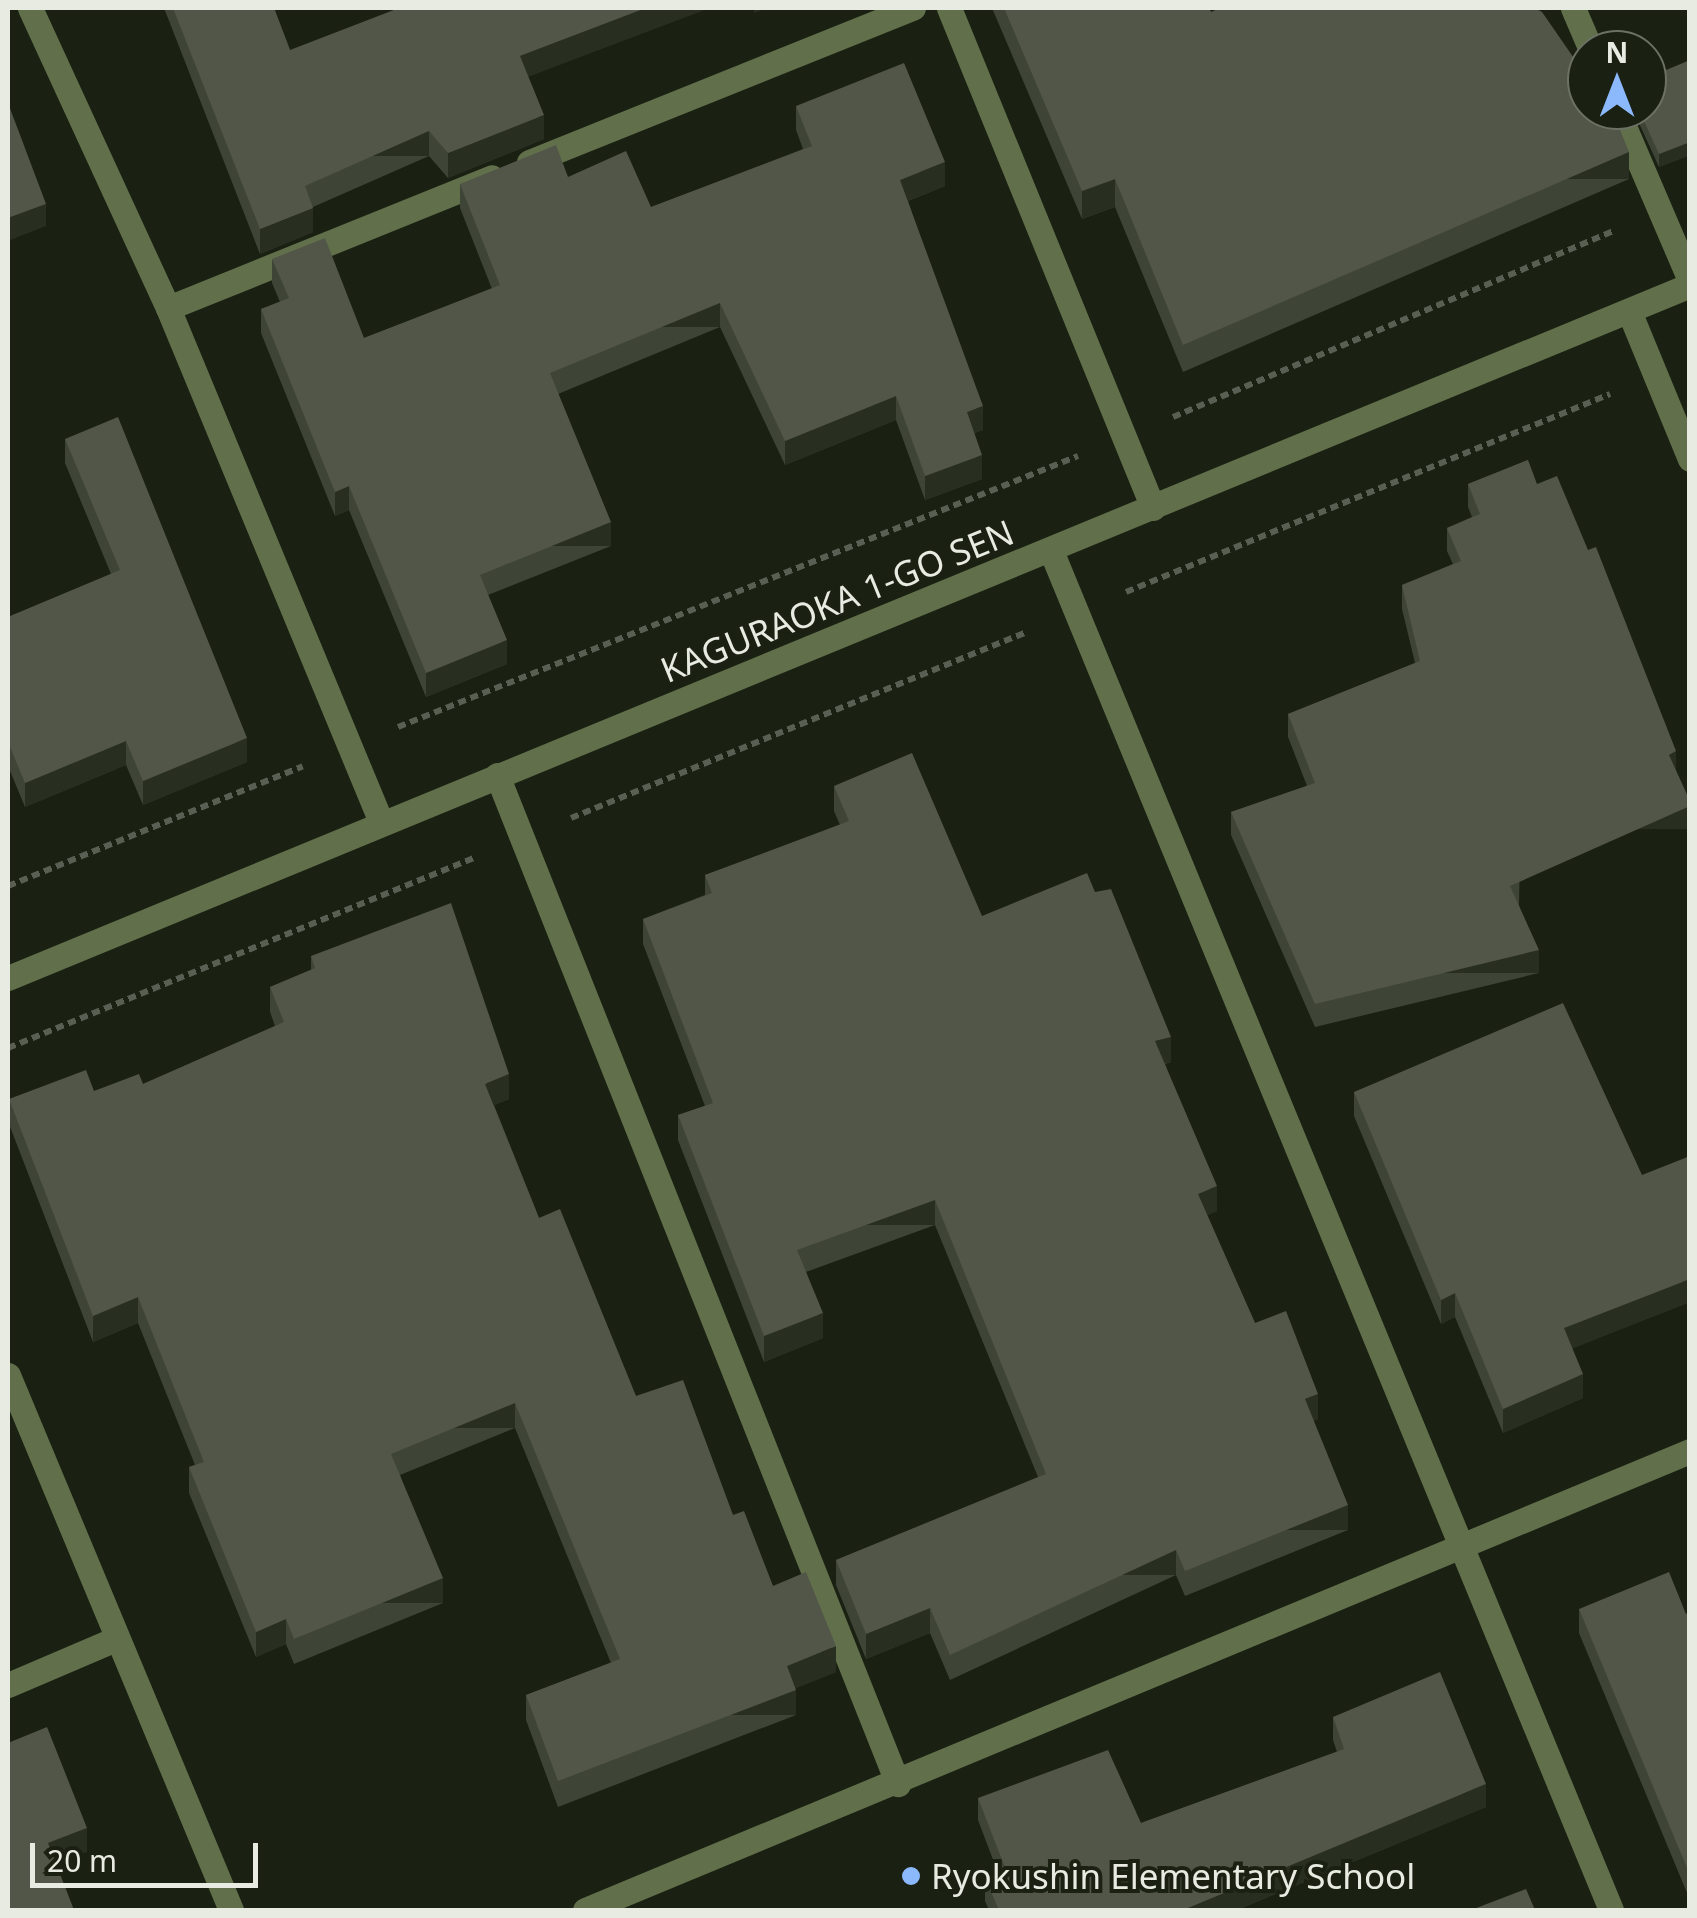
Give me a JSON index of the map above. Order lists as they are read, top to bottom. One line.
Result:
{"streets":{"street":["KAGURAOKA 1-GO SEN"]},"places":["Ryokushin Elementary School"],"scale_bar":"20 m","north":"top"}
